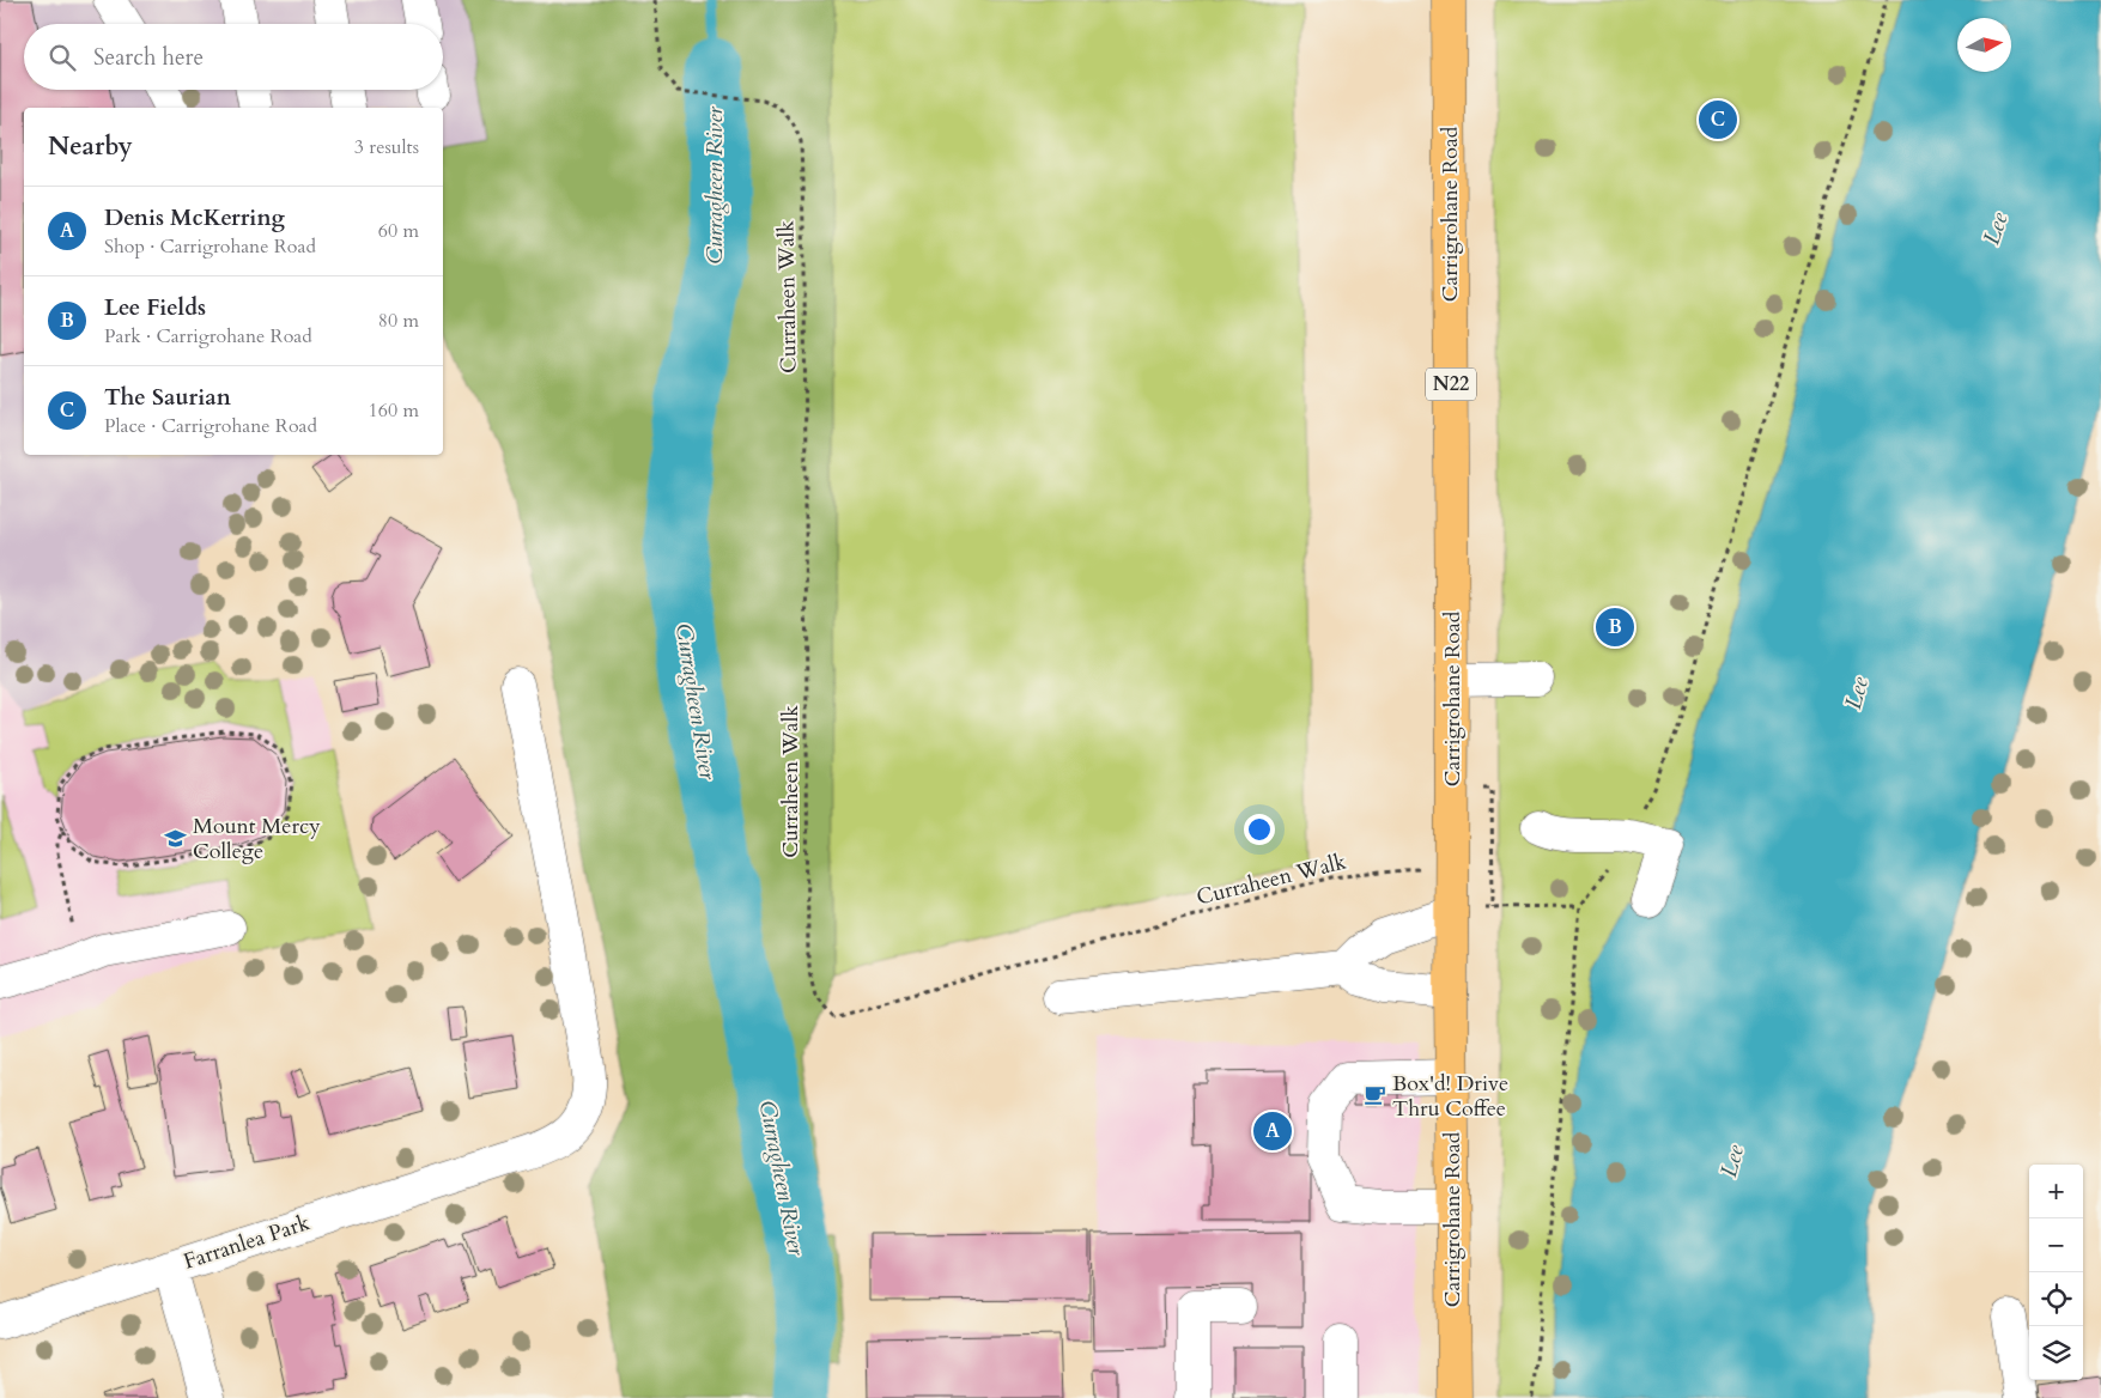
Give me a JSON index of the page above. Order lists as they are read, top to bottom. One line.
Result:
{"streets":{"highway":["Carrigrohane Road","N22"],"street":["Farranlea Park"],"path":["Curraheen Walk"]},"crossings":[["Carrigrohane Road","Curraheen Walk"]],"water":["Curragheen River","Lee"],"places":{"school or university":["Mount Mercy College"],"cafe":["Box'd! Drive Thru Coffee"]},"north":"right","page":{"search":"Search here","pins":["C","B","A"],"heading":["Nearby","3 results"],"list":[{"mark":"A","name":"Denis McKerring","note":"Shop · Carrigrohane Road","value":"60 m"},{"mark":"B","name":"Lee Fields","note":"Park · Carrigrohane Road","value":"80 m"},{"mark":"C","name":"The Saurian","note":"Place · Carrigrohane Road","value":"160 m"}],"map_buttons":["+","−"]}}
